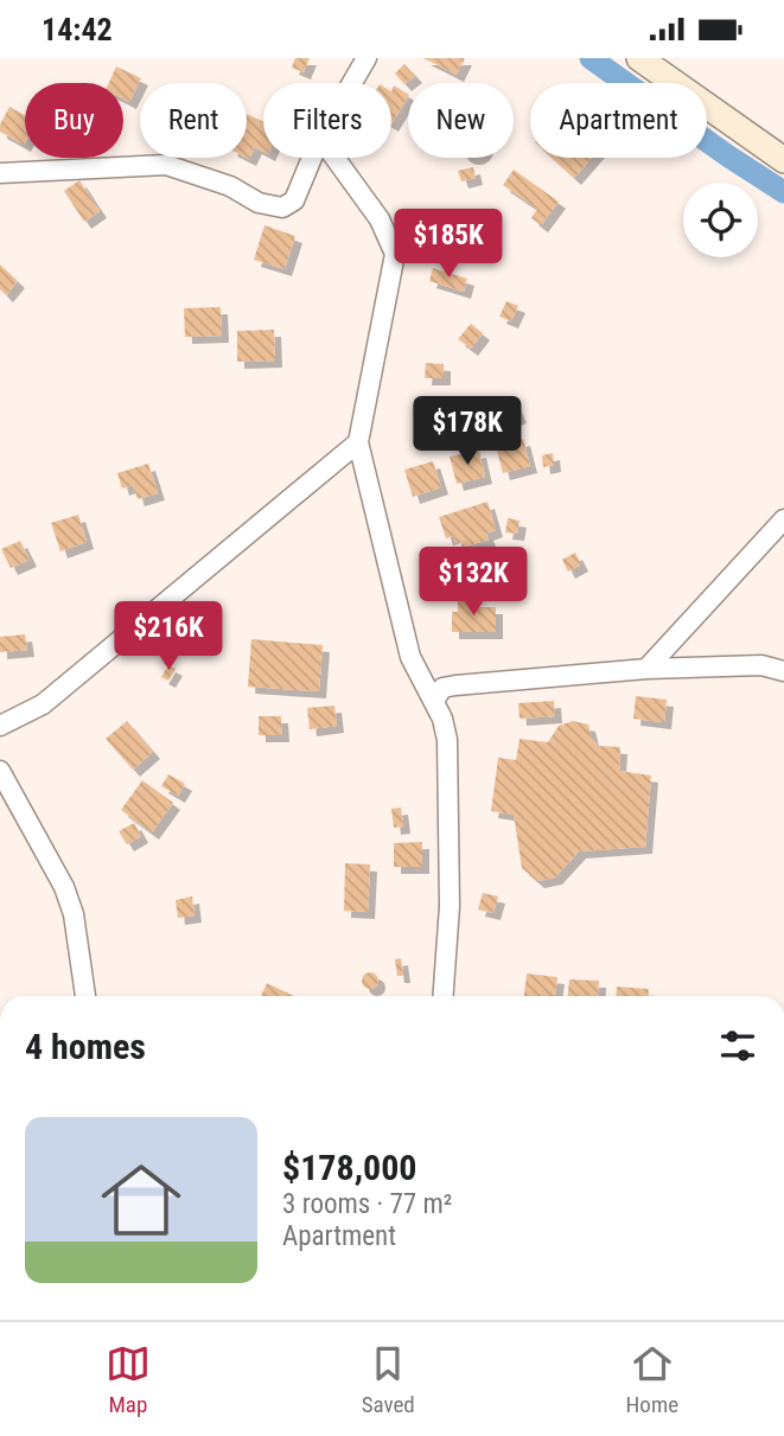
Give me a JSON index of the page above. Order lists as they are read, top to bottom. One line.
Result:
{"page":{"status":"14:42","chip":["Buy","Rent","Filters","New","Apartment"],"price":["$185K","$178K","$132K","$216K"],"heading":"4 homes","list":[{"name":"$178,000","note":"3 rooms · 77 m² · Apartment"}],"tabs":["Map","Saved","Home"]}}
